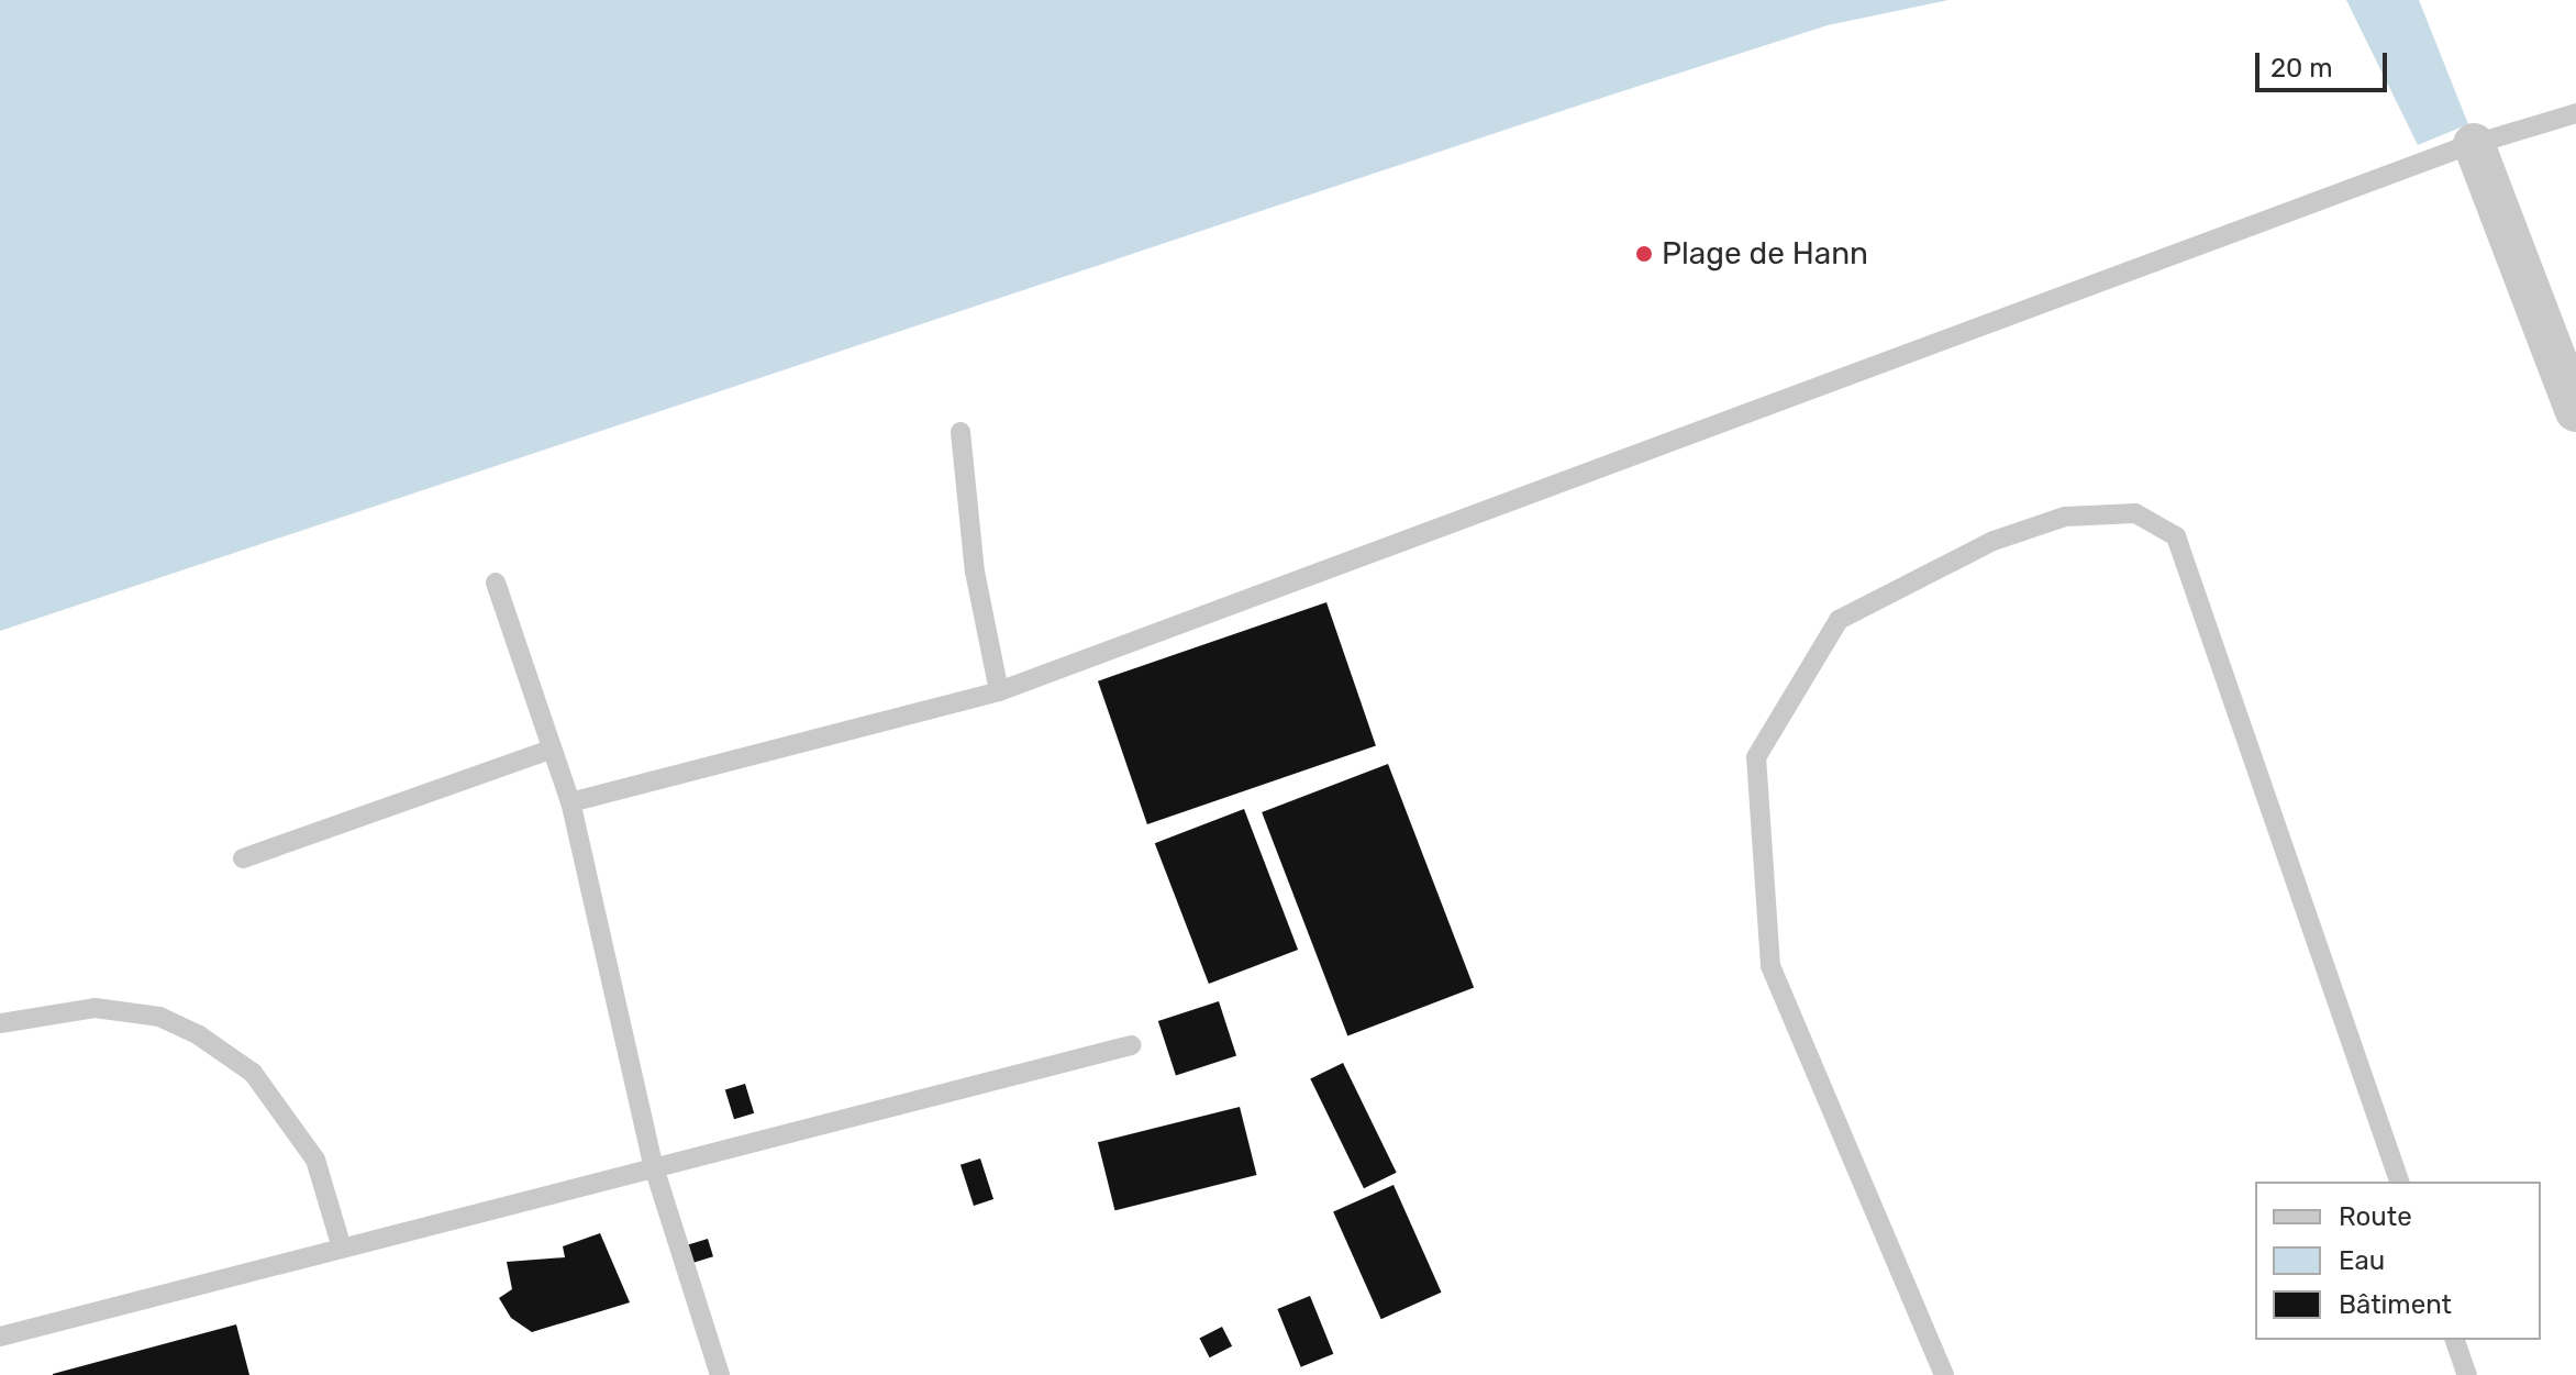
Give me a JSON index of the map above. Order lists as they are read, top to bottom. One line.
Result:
{"places":["Plage de Hann"],"legend":["Route","Eau","Bâtiment"],"scale_bar":"20 m"}
